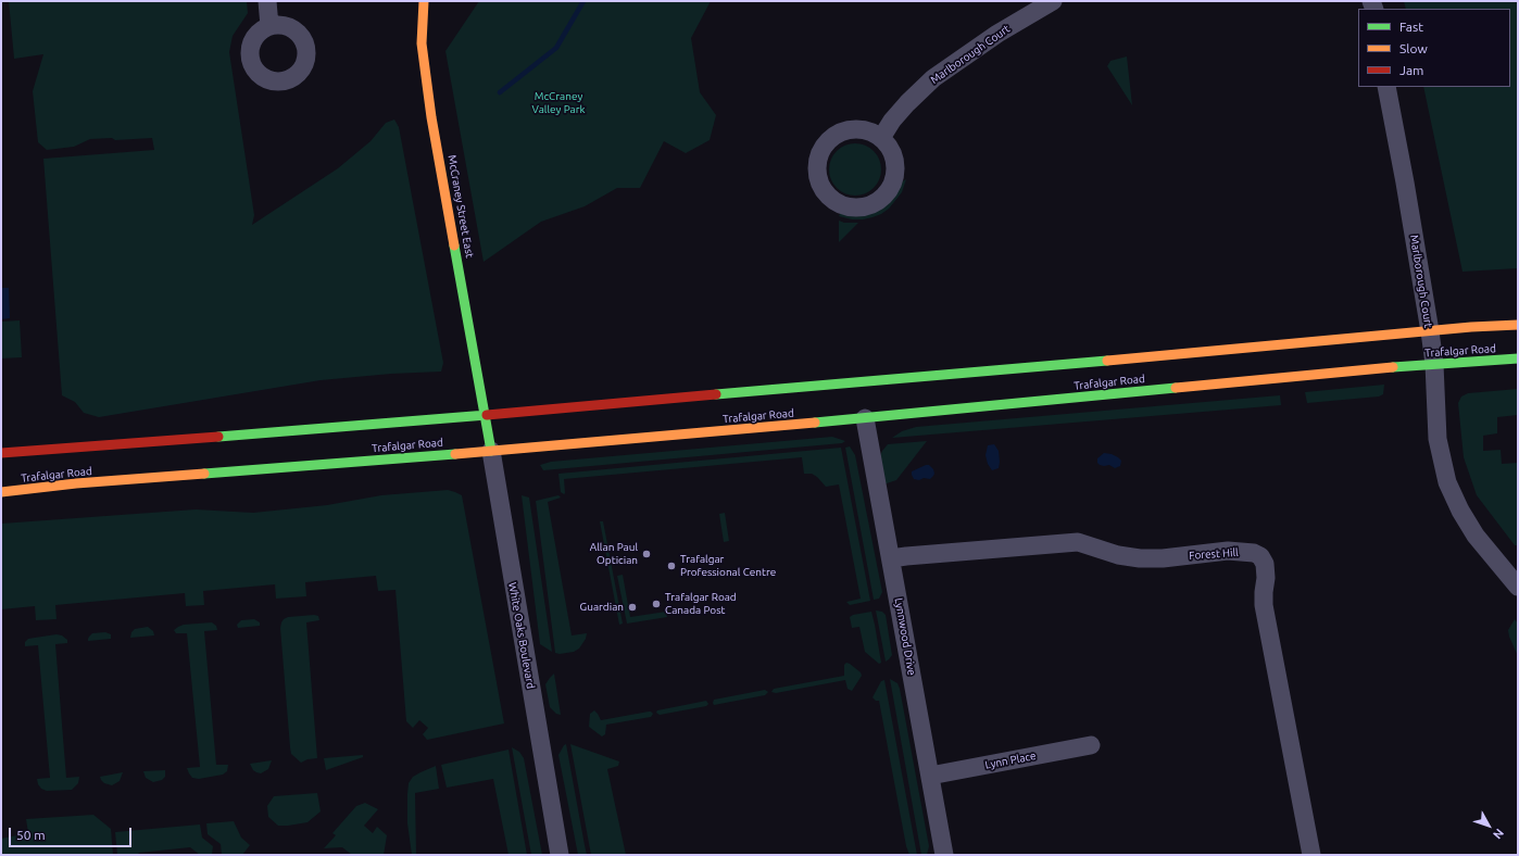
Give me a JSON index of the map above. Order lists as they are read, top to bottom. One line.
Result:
{"streets":{"main road":["McCraney Street East","Trafalgar Road","White Oaks Boulevard"],"street":["Marlborough Court","Forest Hill","Lynnwood Drive","Lynn Place"]},"crossings":[["Marlborough Court","Trafalgar Road"],["McCraney Street East","Trafalgar Road"],["McCraney Street East","White Oaks Boulevard"],["Trafalgar Road","White Oaks Boulevard"],["Trafalgar Road","Lynnwood Drive"],["Forest Hill","Lynnwood Drive"],["Lynnwood Drive","Lynn Place"]],"parks":["McCraney Valley Park"],"places":["Allan Paul Optician","Trafalgar Professional Centre","Trafalgar Road Canada Post","Guardian"],"legend":["Fast","Slow","Jam"],"scale_bar":"50 m","north":"bottom right"}
